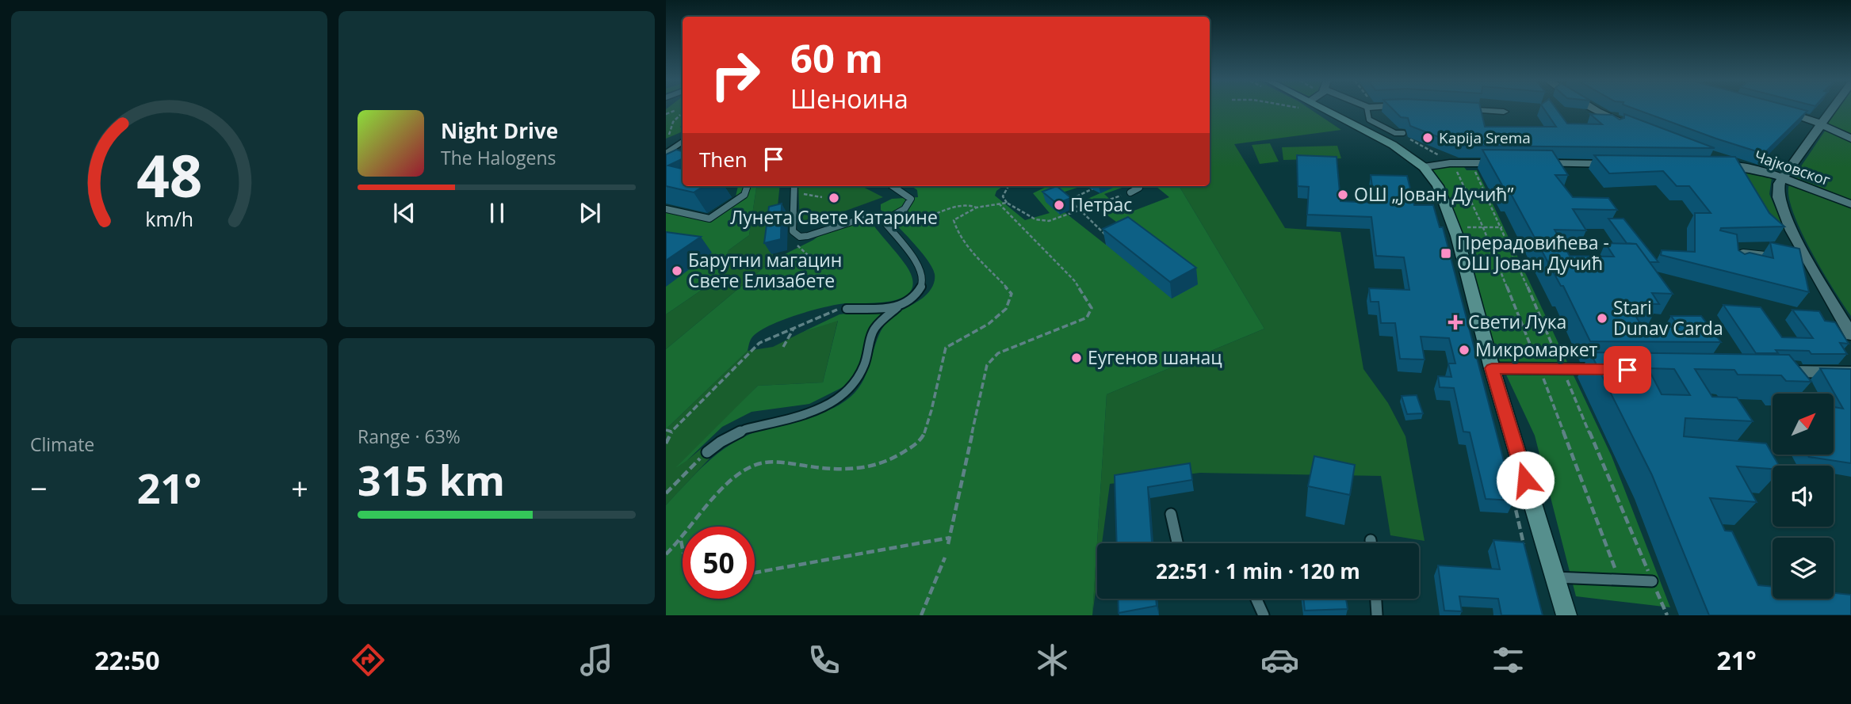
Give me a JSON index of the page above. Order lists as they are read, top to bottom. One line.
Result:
{"streets":{"street":["Чајковског"]},"places":{"other":["Kapija Srema","ОШ „Јован Дучић”","Лунета Свете Катарине","Петрас","Барутни магацин Свете Елизабете","Stari Dunav Carda","Микромаркет","Еугенов шанац"],"transit":["Прерадовићева - ОШ Јован Дучић"],"health":["Свети Лука"]},"north":"top right","page":{"turn":["60 m","Шеноина"],"song":["Night Drive","The Halogens"],"then":"Then","tile":["Climate",["Range · 63%","315 km"]],"heat":["−","21°","+"],"limit":"50","trip":"22:51 · 1 min · 120 m","tabs":["22:50","21°"],"gauge":["48","km/h"]}}
